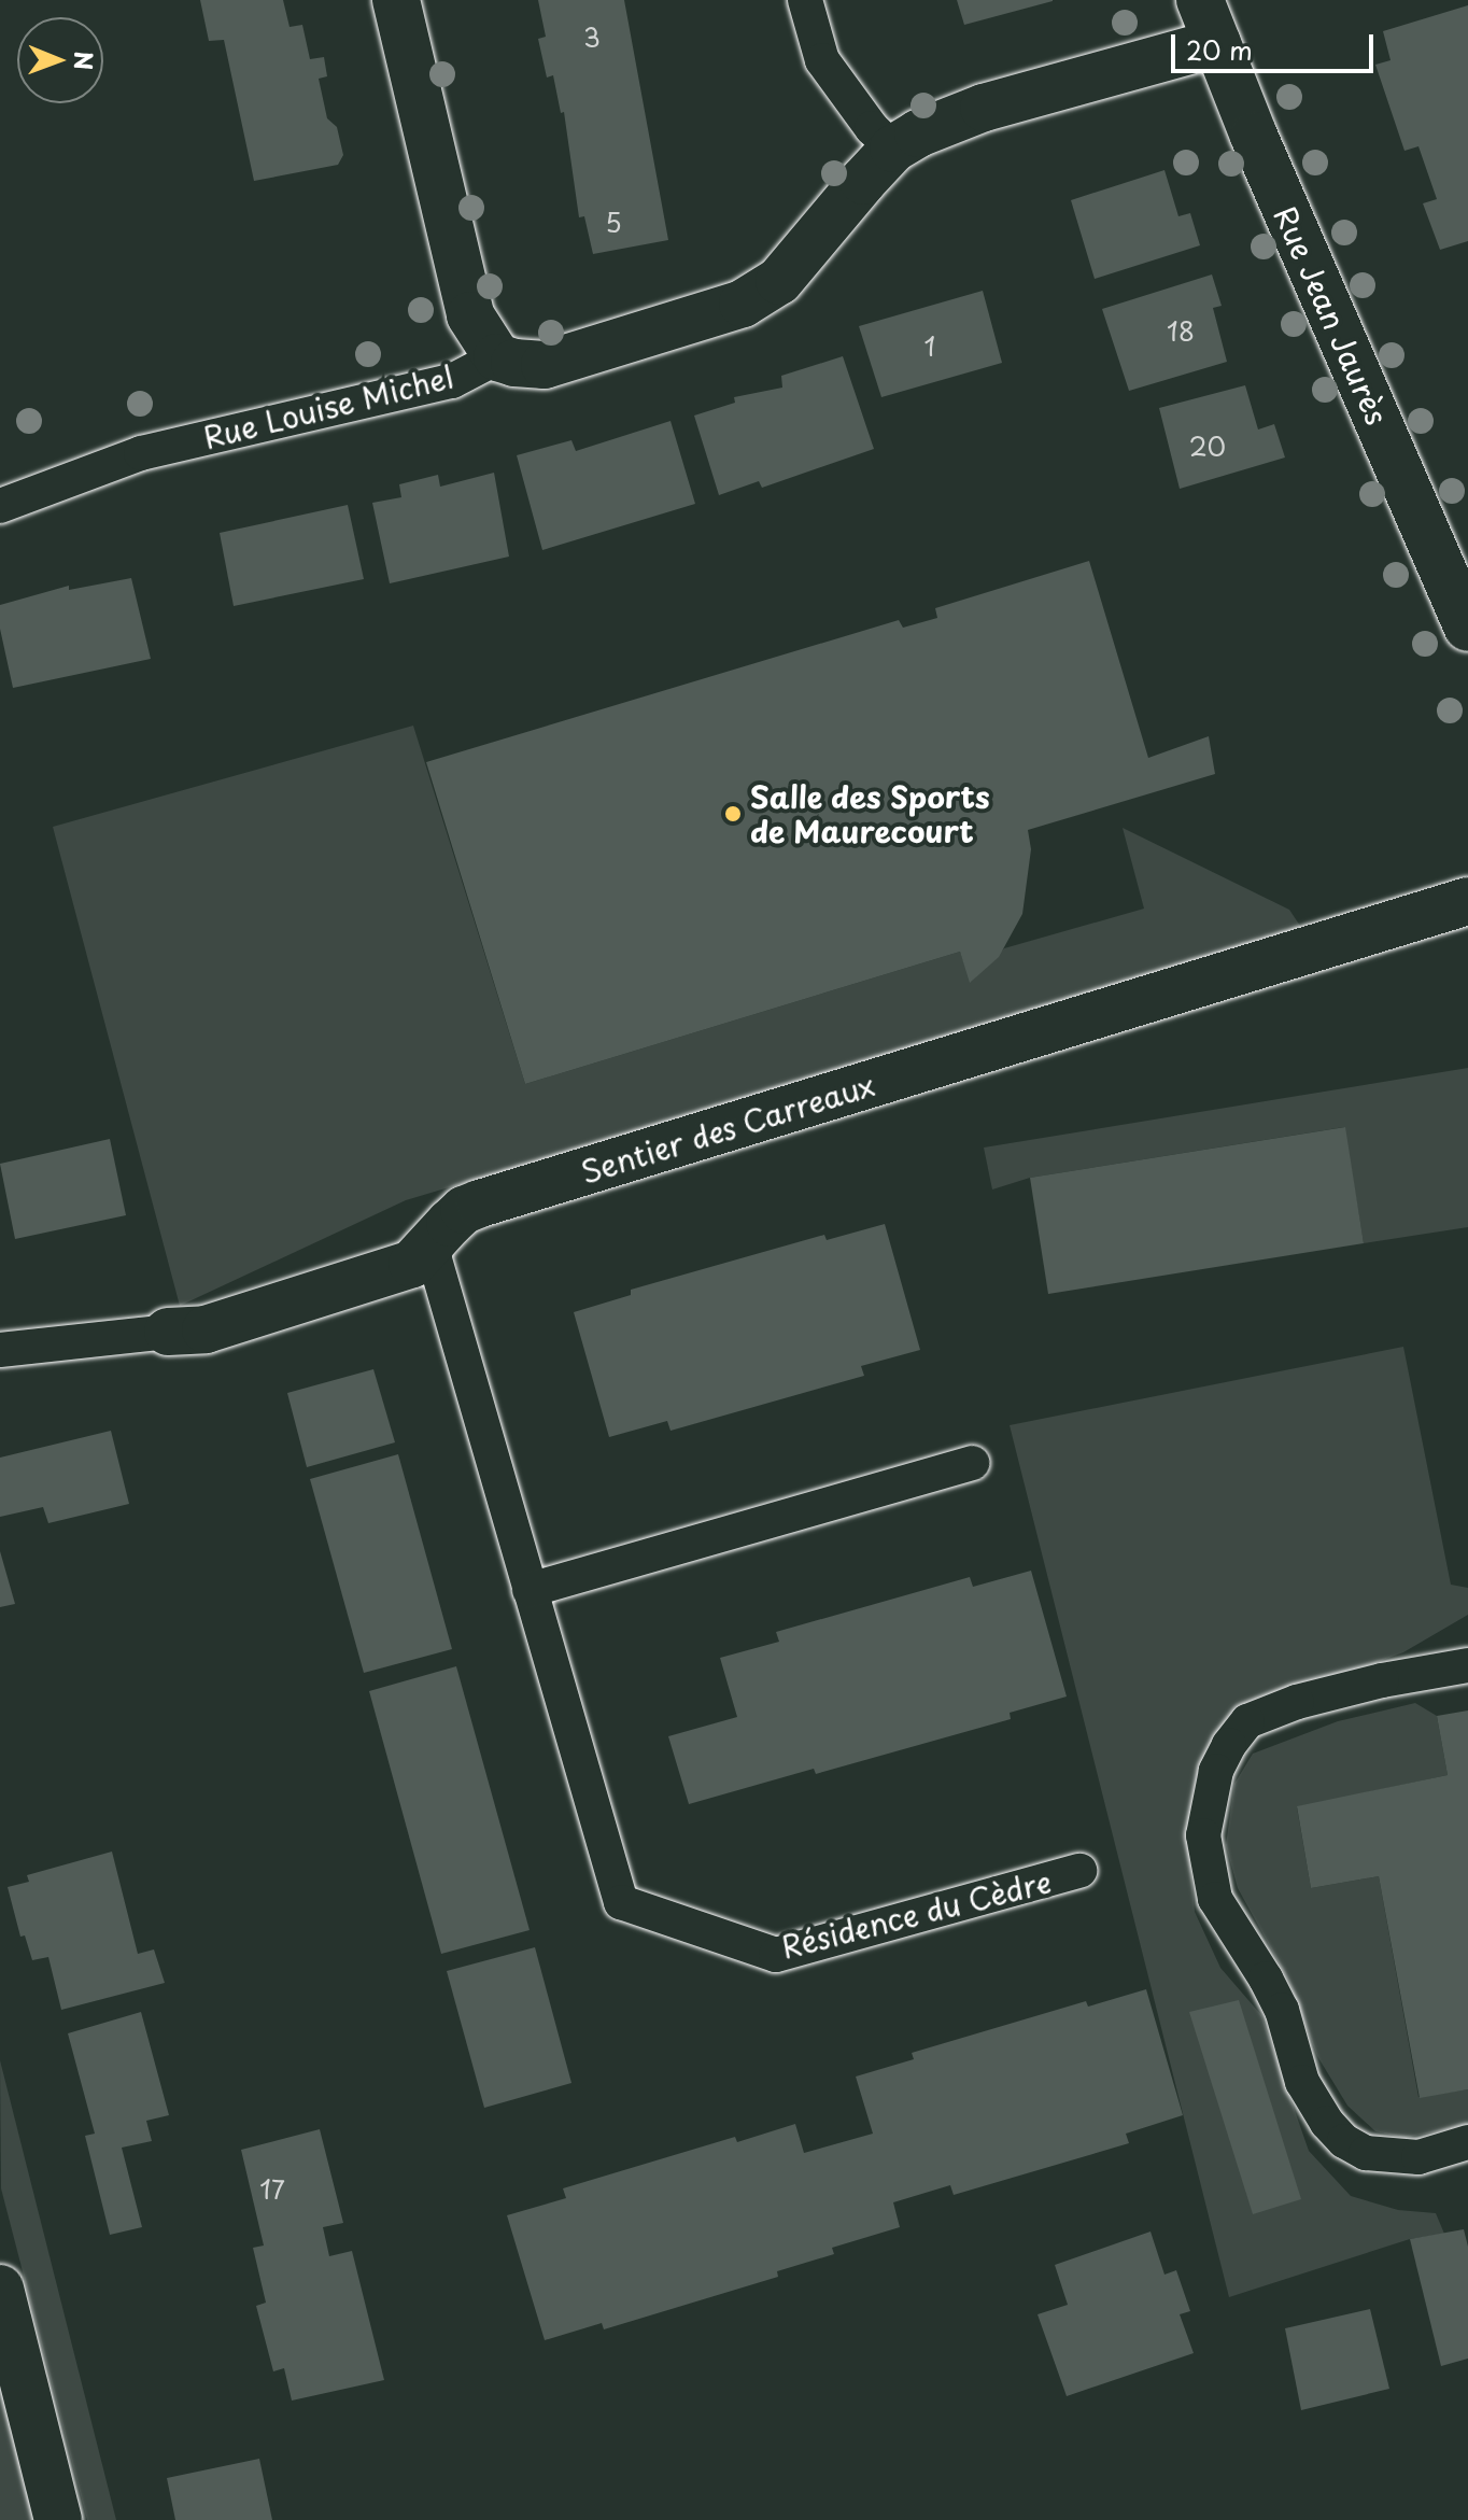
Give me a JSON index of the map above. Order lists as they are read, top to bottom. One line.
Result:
{"streets":{"street":["Rue Jean Jaurès","Rue Louise Michel","Sentier des Carreaux"],"lane":["Résidence du Cèdre"]},"crossings":[["Sentier des Carreaux","Résidence du Cèdre"]],"places":["Salle des Sports de Maurecourt"],"house_numbers":["3","5","18","1","20","17"],"scale_bar":"20 m","north":"right"}
